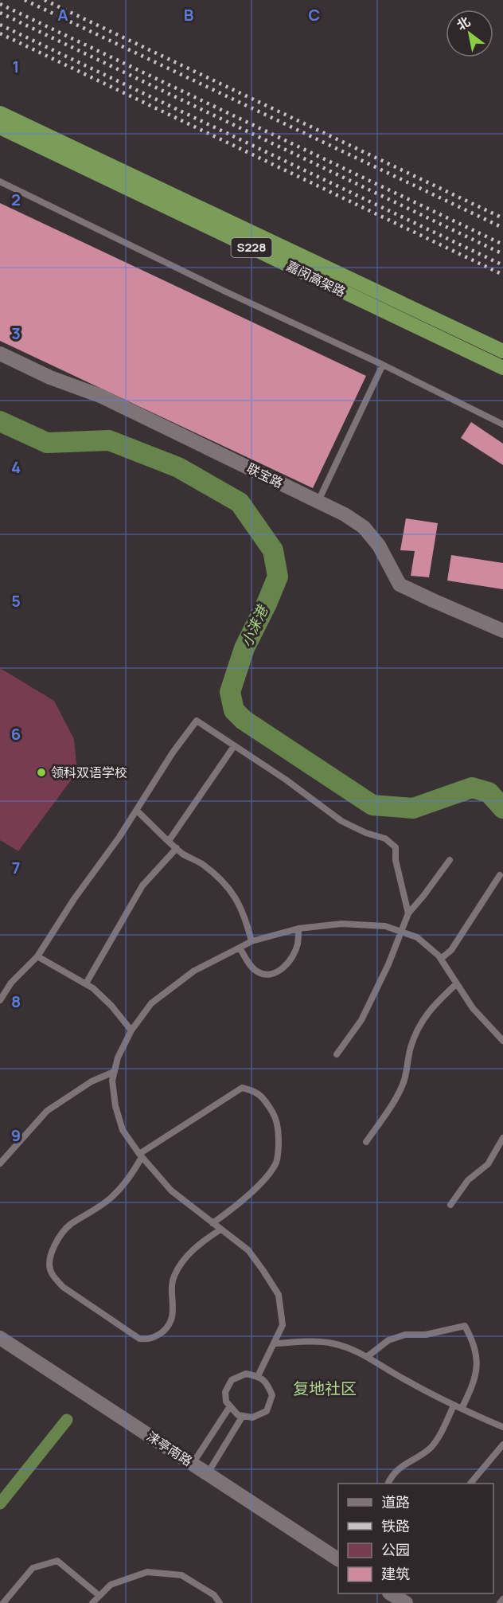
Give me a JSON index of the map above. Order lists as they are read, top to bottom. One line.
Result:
{"streets":{"highway":["S228","嘉闵高架路"],"street":["联宝路","涞亭南路"]},"districts":["复地社区"],"water":["小涞港"],"places":["领科双语学校"],"legend":["道路","铁路","公园","建筑"],"north":"top left","grid":{"columns":["A","B","C"],"rows":["1","2","3","4","5","6","7","8","9"]}}
